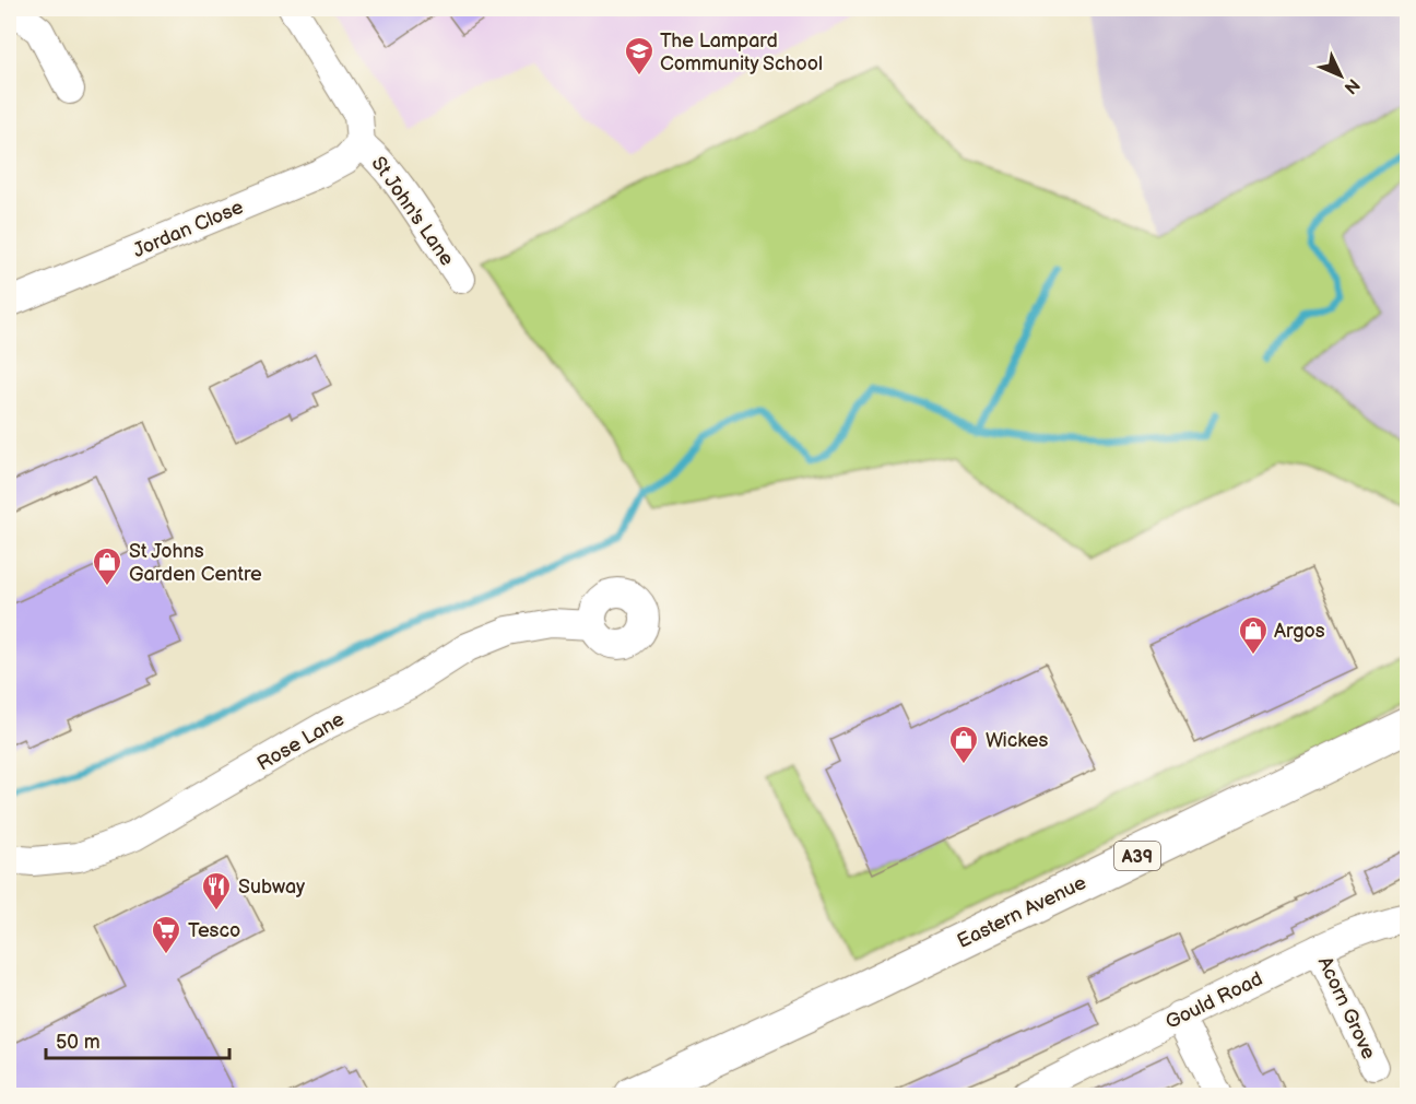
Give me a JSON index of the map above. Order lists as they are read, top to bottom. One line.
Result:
{"streets":{"main road":["A39","Eastern Avenue"],"street":["St John's Lane","Jordan Close","Rose Lane","Gould Road","Acorn Grove"]},"crossings":[["St John's Lane","Jordan Close"],["Gould Road","Acorn Grove"]],"places":{"school or university":["The Lampard Community School"],"shop":["St Johns Garden Centre","Argos","Wickes"],"restaurant":["Subway"],"supermarket":["Tesco"]},"scale_bar":"50 m","north":"bottom right"}
